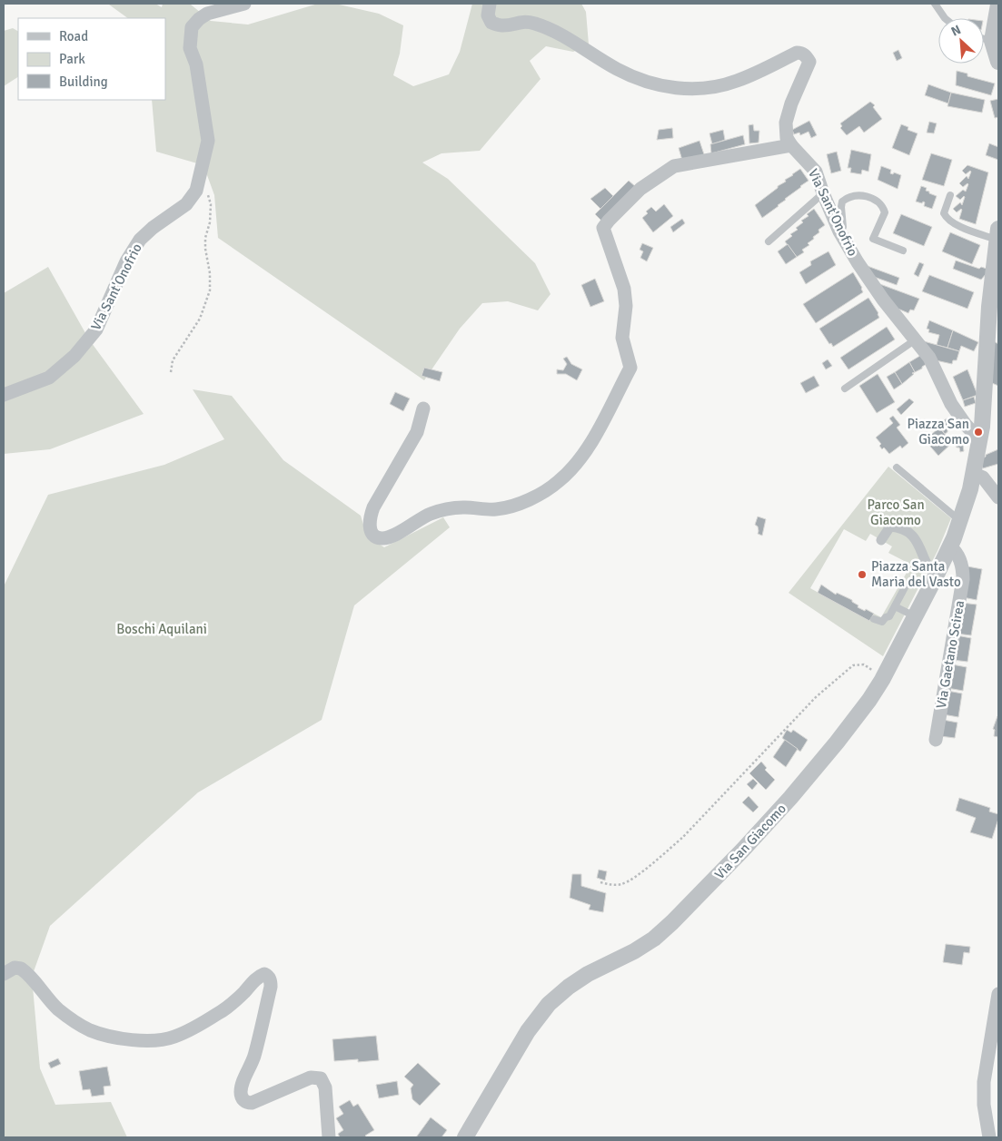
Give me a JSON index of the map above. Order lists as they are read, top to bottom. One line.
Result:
{"streets":{"street":["Via Sant'Onofrio","Via Gaetano Scirea","Via San Giacomo"]},"crossings":[["Via Gaetano Scirea","Via San Giacomo"]],"parks":["Parco San Giacomo","Boschi Aquilani"],"places":["Piazza San Giacomo","Piazza Santa Maria del Vasto"],"legend":["Road","Park","Building"],"north":"top left"}
